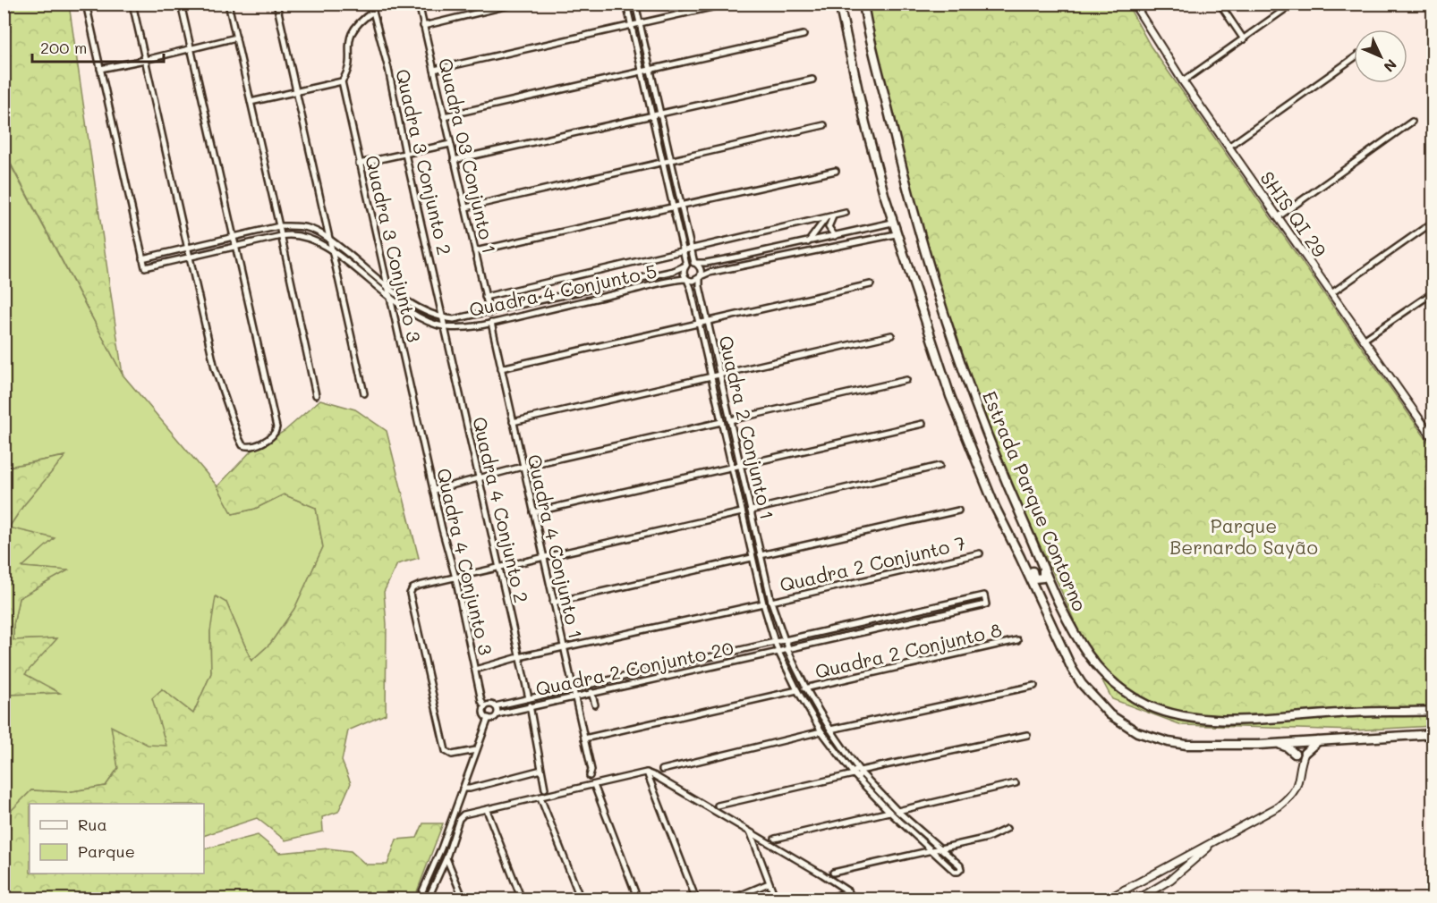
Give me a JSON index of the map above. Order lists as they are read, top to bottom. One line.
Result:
{"streets":{"main road":["Estrada Parque Contorno"],"street":["Quadra 03 Conjunto 1","Quadra 3 Conjunto 2","SHIS QI 29","Quadra 3 Conjunto 3","Quadra 4 Conjunto 5","Quadra 2 Conjunto 1","Quadra 4 Conjunto 2","Quadra 4 Conjunto 1","Quadra 4 Conjunto 3","Quadra 2 Conjunto 7","Quadra 2 Conjunto 8","Quadra 2 Conjunto 20"]},"crossings":[["Quadra 03 Conjunto 1","Quadra 4 Conjunto 5"],["Quadra 03 Conjunto 1","Quadra 4 Conjunto 1"],["Quadra 3 Conjunto 2","Quadra 4 Conjunto 5"],["Quadra 3 Conjunto 2","Quadra 4 Conjunto 2"],["Quadra 3 Conjunto 3","Quadra 4 Conjunto 5"],["Quadra 3 Conjunto 3","Quadra 4 Conjunto 3"],["Quadra 4 Conjunto 5","Quadra 4 Conjunto 2"],["Quadra 4 Conjunto 5","Quadra 4 Conjunto 1"],["Quadra 2 Conjunto 1","Quadra 2 Conjunto 7"],["Quadra 2 Conjunto 1","Quadra 2 Conjunto 20"],["Quadra 4 Conjunto 1","Quadra 2 Conjunto 20"],["Quadra 4 Conjunto 3","Quadra 2 Conjunto 20"]],"parks":["Parque Bernardo Sayão"],"legend":["Rua","Parque"],"scale_bar":"200 m","north":"bottom right"}
